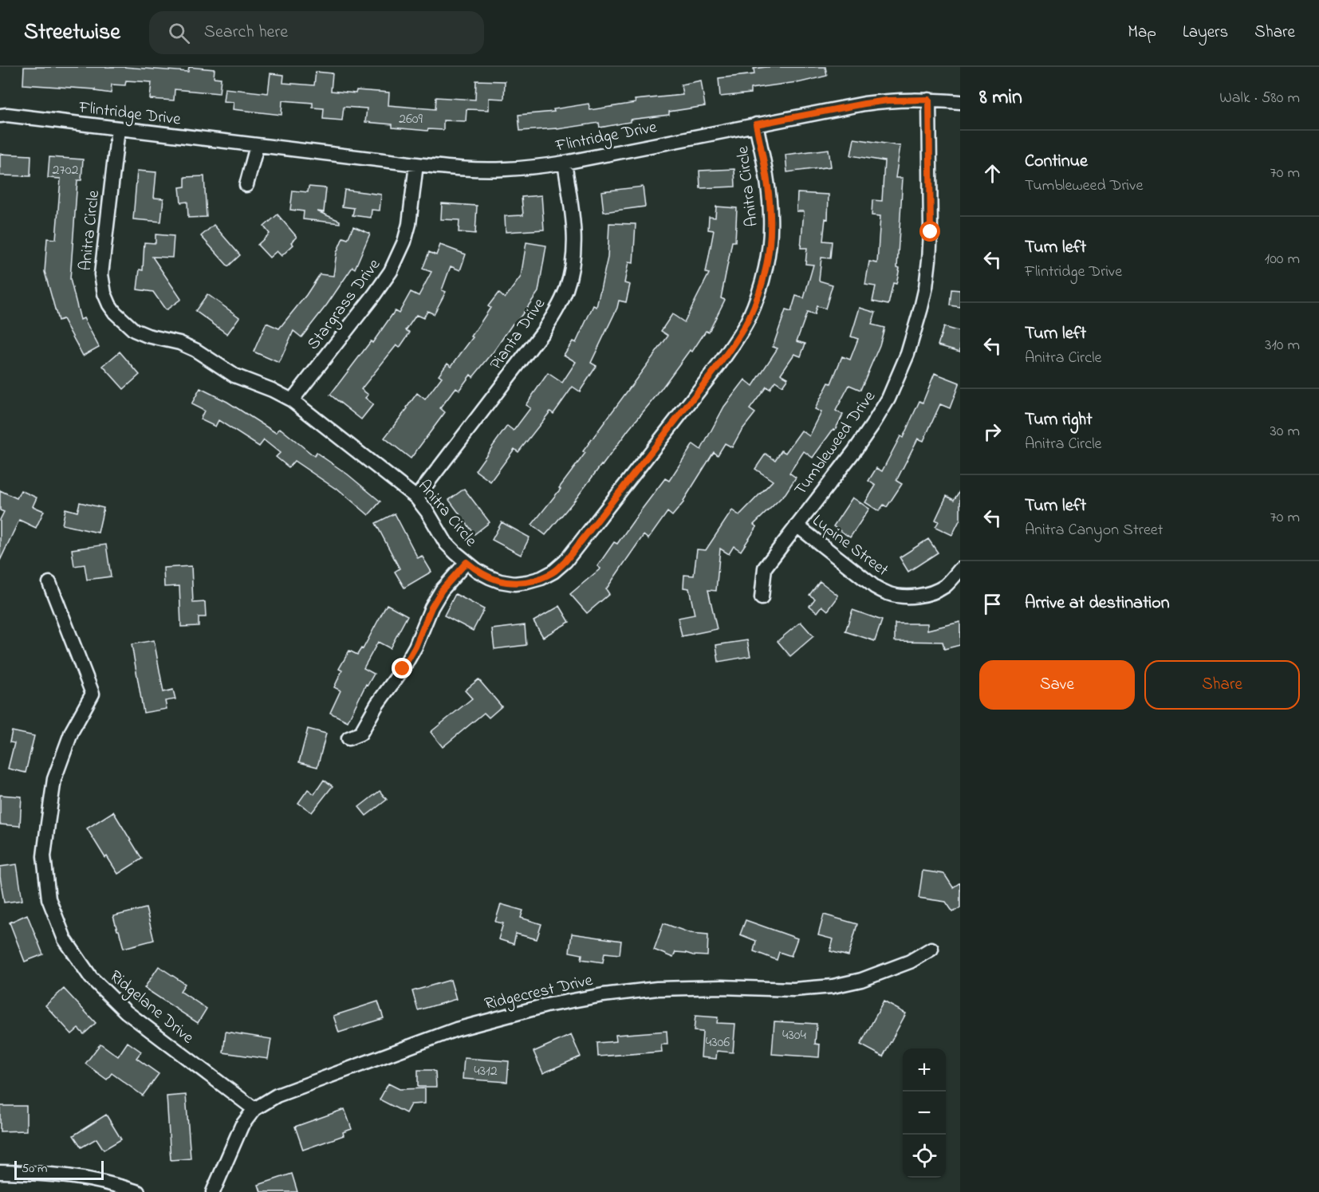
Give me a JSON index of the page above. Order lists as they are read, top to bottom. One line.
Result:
{"streets":{"street":["Flintridge Drive","Anitra Circle","Stargrass Drive","Pianta Drive","Tumbleweed Drive","Lupine Street","Ridgecrest Drive","Ridgelane Drive"]},"crossings":[["Flintridge Drive","Anitra Circle"],["Flintridge Drive","Stargrass Drive"],["Flintridge Drive","Pianta Drive"],["Flintridge Drive","Tumbleweed Drive"],["Anitra Circle","Stargrass Drive"],["Anitra Circle","Pianta Drive"],["Tumbleweed Drive","Lupine Street"],["Ridgecrest Drive","Ridgelane Drive"]],"house_numbers":["2609","2702","4304","4306","4312"],"scale_bar":"50 m","page":{"header":"Streetwise","search":"Search here","nav":["Map","Layers","Share"],"heading":["8 min","Walk · 580 m"],"list":[["Continue","Tumbleweed Drive","70 m"],["Turn left","Flintridge Drive","100 m"],["Turn left","Anitra Circle","310 m"],["Turn right","Anitra Circle","30 m"],["Turn left","Anitra Canyon Street","70 m"],"Arrive at destination"],"buttons":["Save","Share"],"map_buttons":["+","−"],"scale":"50 m"}}
